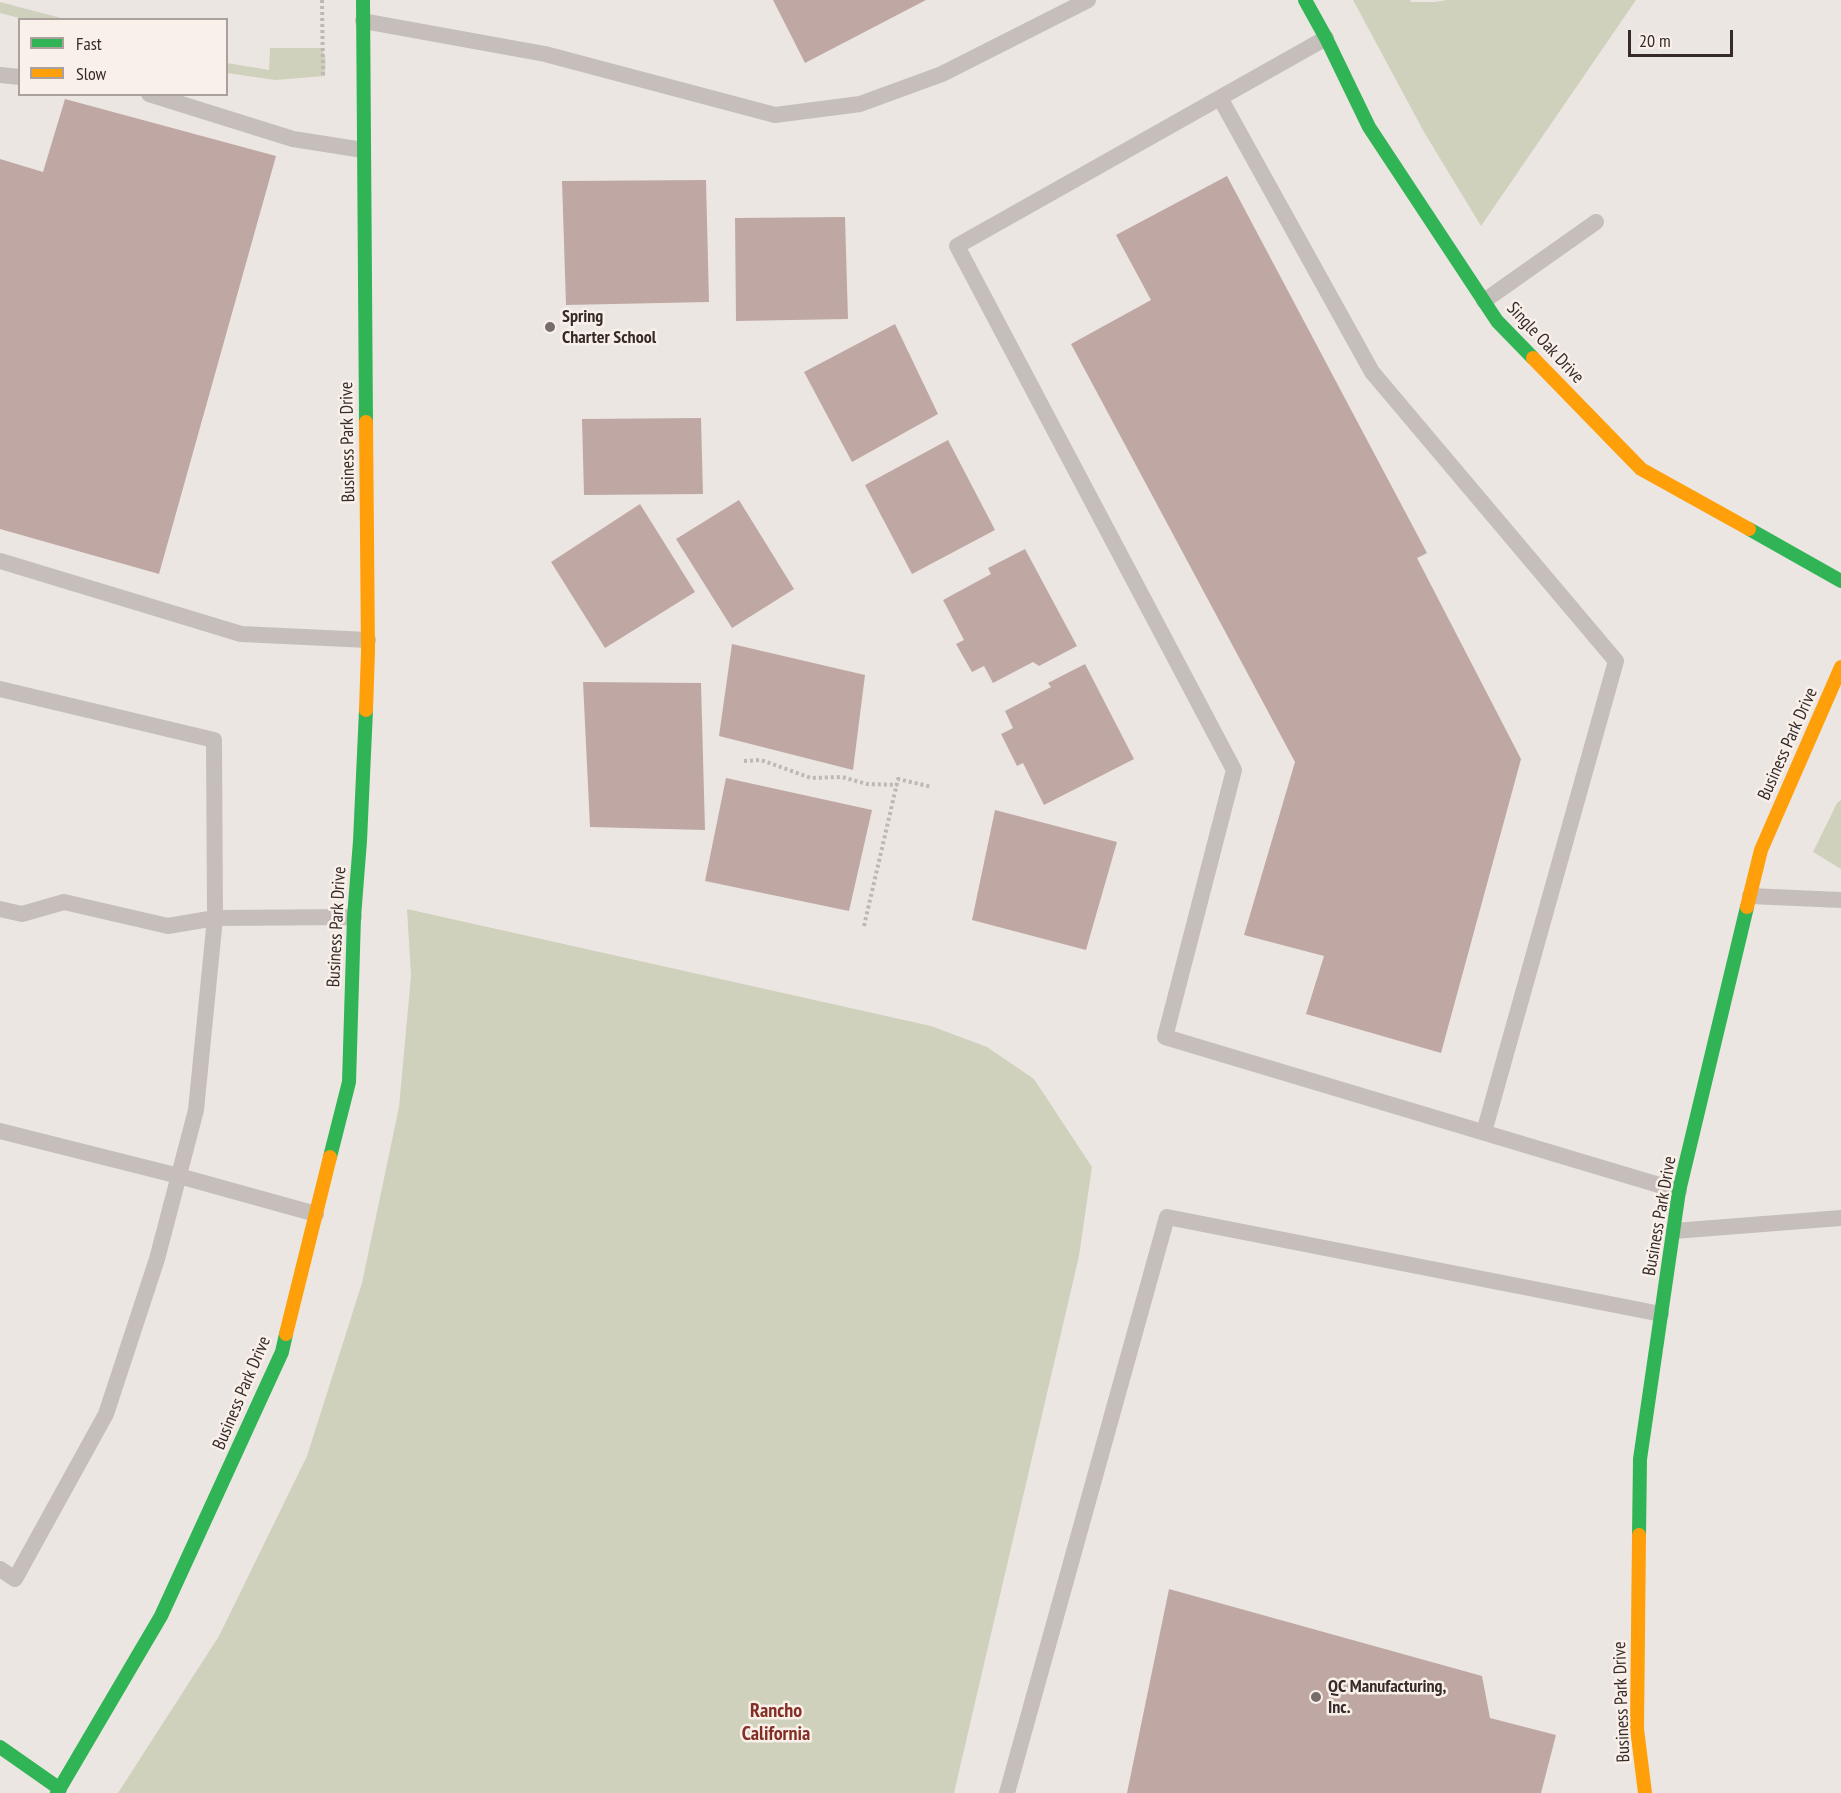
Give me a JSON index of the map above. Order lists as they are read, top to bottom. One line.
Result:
{"streets":{"street":["Single Oak Drive","Business Park Drive"]},"districts":["Rancho California"],"places":["Spring Charter School","QC Manufacturing, Inc."],"legend":["Fast","Slow"],"scale_bar":"20 m"}
